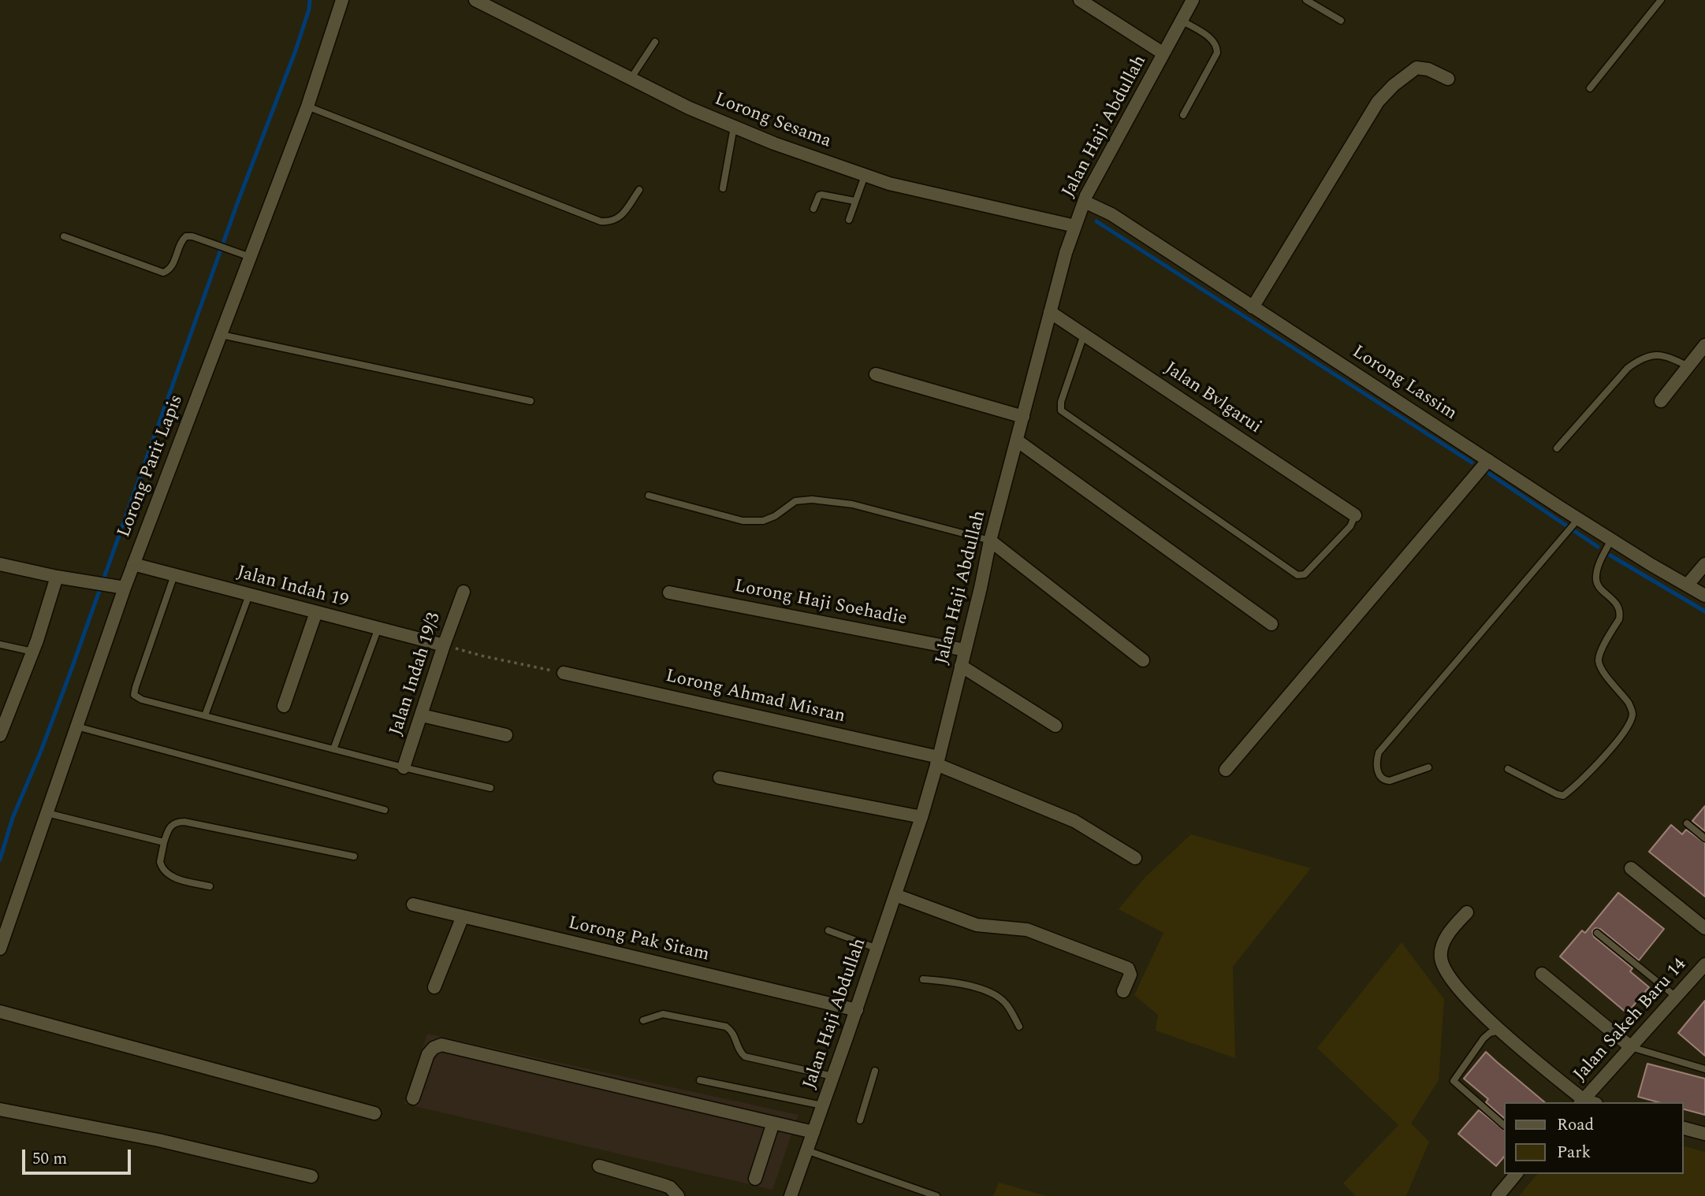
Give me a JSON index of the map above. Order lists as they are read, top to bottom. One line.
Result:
{"streets":{"street":["Lorong Sesama","Jalan Haji Abdullah","Lorong Lassim","Jalan Bvlgarui","Lorong Parit Lapis","Jalan Indah 19","Lorong Haji Soehadie","Jalan Indah 19/3","Lorong Ahmad Misran","Lorong Pak Sitam","Jalan Sakeh Baru 14"]},"crossings":[["Lorong Sesama","Jalan Haji Abdullah"],["Jalan Haji Abdullah","Lorong Lassim"],["Jalan Haji Abdullah","Jalan Bvlgarui"],["Jalan Haji Abdullah","Lorong Haji Soehadie"],["Jalan Haji Abdullah","Lorong Ahmad Misran"],["Jalan Haji Abdullah","Lorong Pak Sitam"],["Lorong Parit Lapis","Jalan Indah 19"],["Jalan Indah 19","Jalan Indah 19/3"]],"legend":["Road","Park"],"scale_bar":"50 m"}
